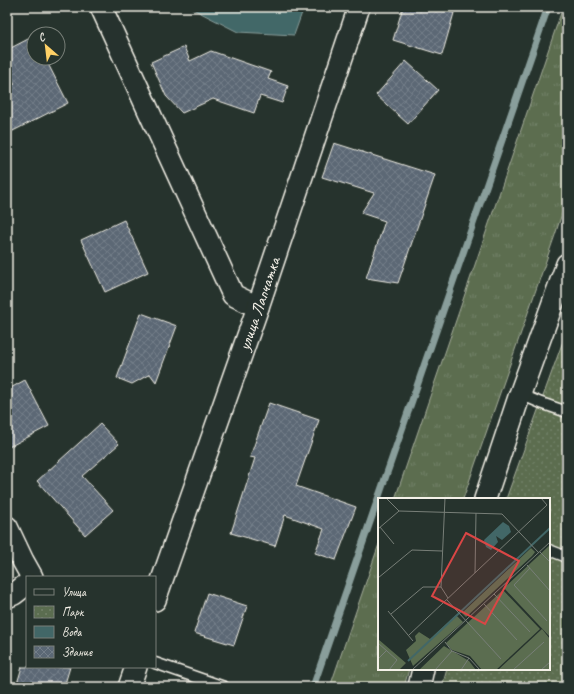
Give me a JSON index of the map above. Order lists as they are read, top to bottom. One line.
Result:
{"streets":{"street":["улица Лапчатка"]},"legend":["Улица","Парк","Вода","Здание"],"north":"top left"}
